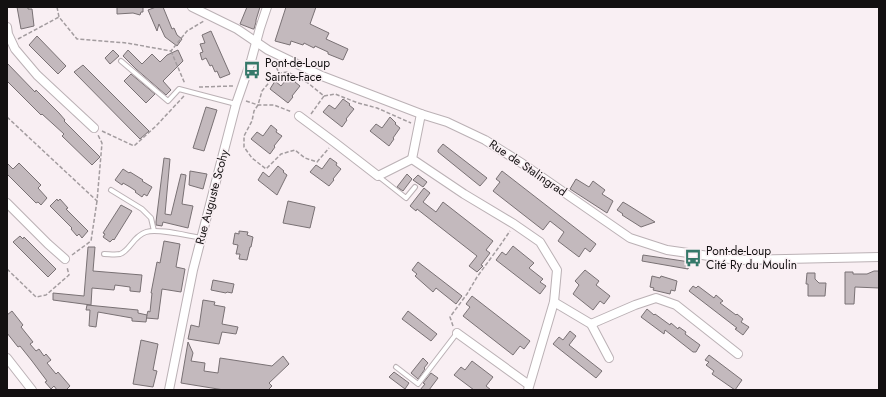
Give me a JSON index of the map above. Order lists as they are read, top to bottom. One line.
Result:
{"streets":{"street":["Rue de Stalingrad","Rue Auguste Scohy"]},"crossings":[["Rue de Stalingrad","Rue Auguste Scohy"]],"places":{"bus stop":["Pont-de-Loup Sainte-Face","Pont-de-Loup Cité Ry du Moulin"]}}
